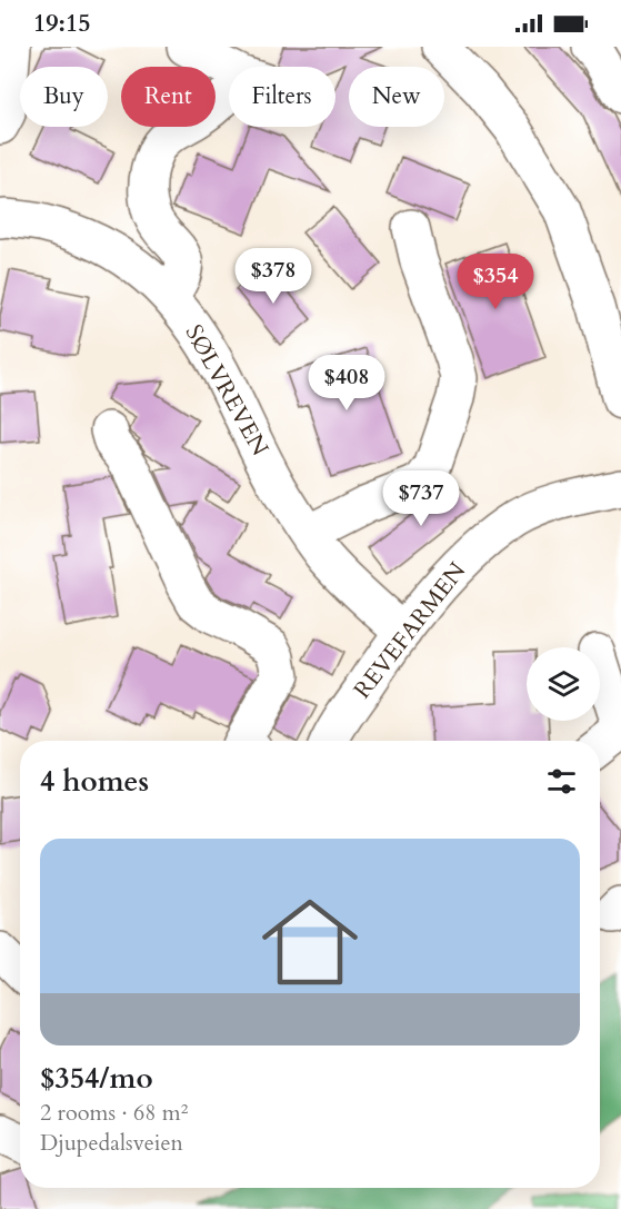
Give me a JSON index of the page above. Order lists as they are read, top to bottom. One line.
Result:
{"streets":{"street":["SØLVREVEN","REVEFARMEN"]},"crossings":[["SØLVREVEN","REVEFARMEN"]],"page":{"status":"19:15","chip":["Buy","Rent","Filters","New"],"price":["$378","$354","$408","$737"],"heading":"4 homes","list":[{"name":"$354/mo","note":"2 rooms · 68 m² · Djupedalsveien"}]}}
